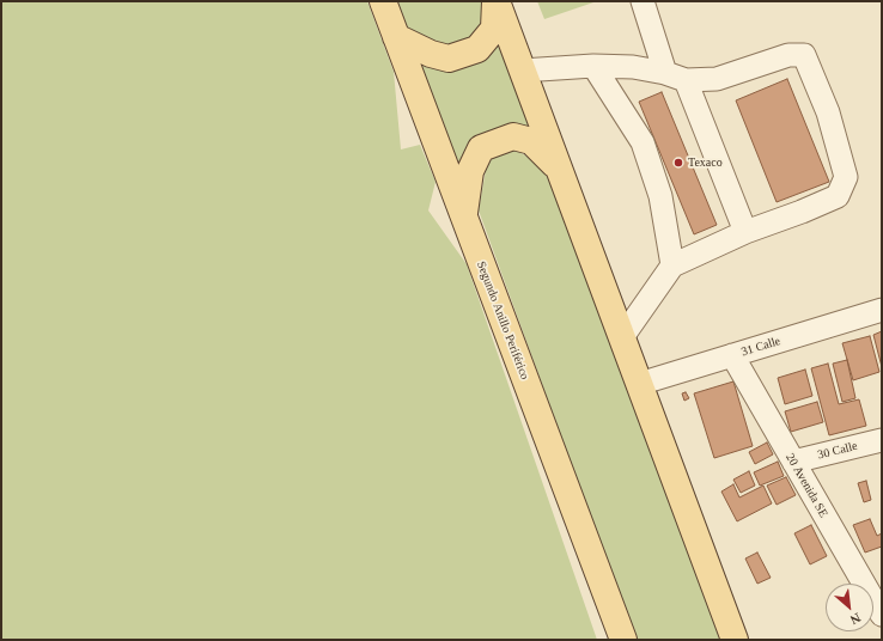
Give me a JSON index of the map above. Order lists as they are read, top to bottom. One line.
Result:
{"streets":{"main road":["Segundo Anillo Periférico"],"street":["31 Calle","30 Calle","20 Avenida SE"]},"crossings":[["31 Calle","20 Avenida SE"],["30 Calle","20 Avenida SE"]],"places":["Texaco"],"north":"bottom right"}
